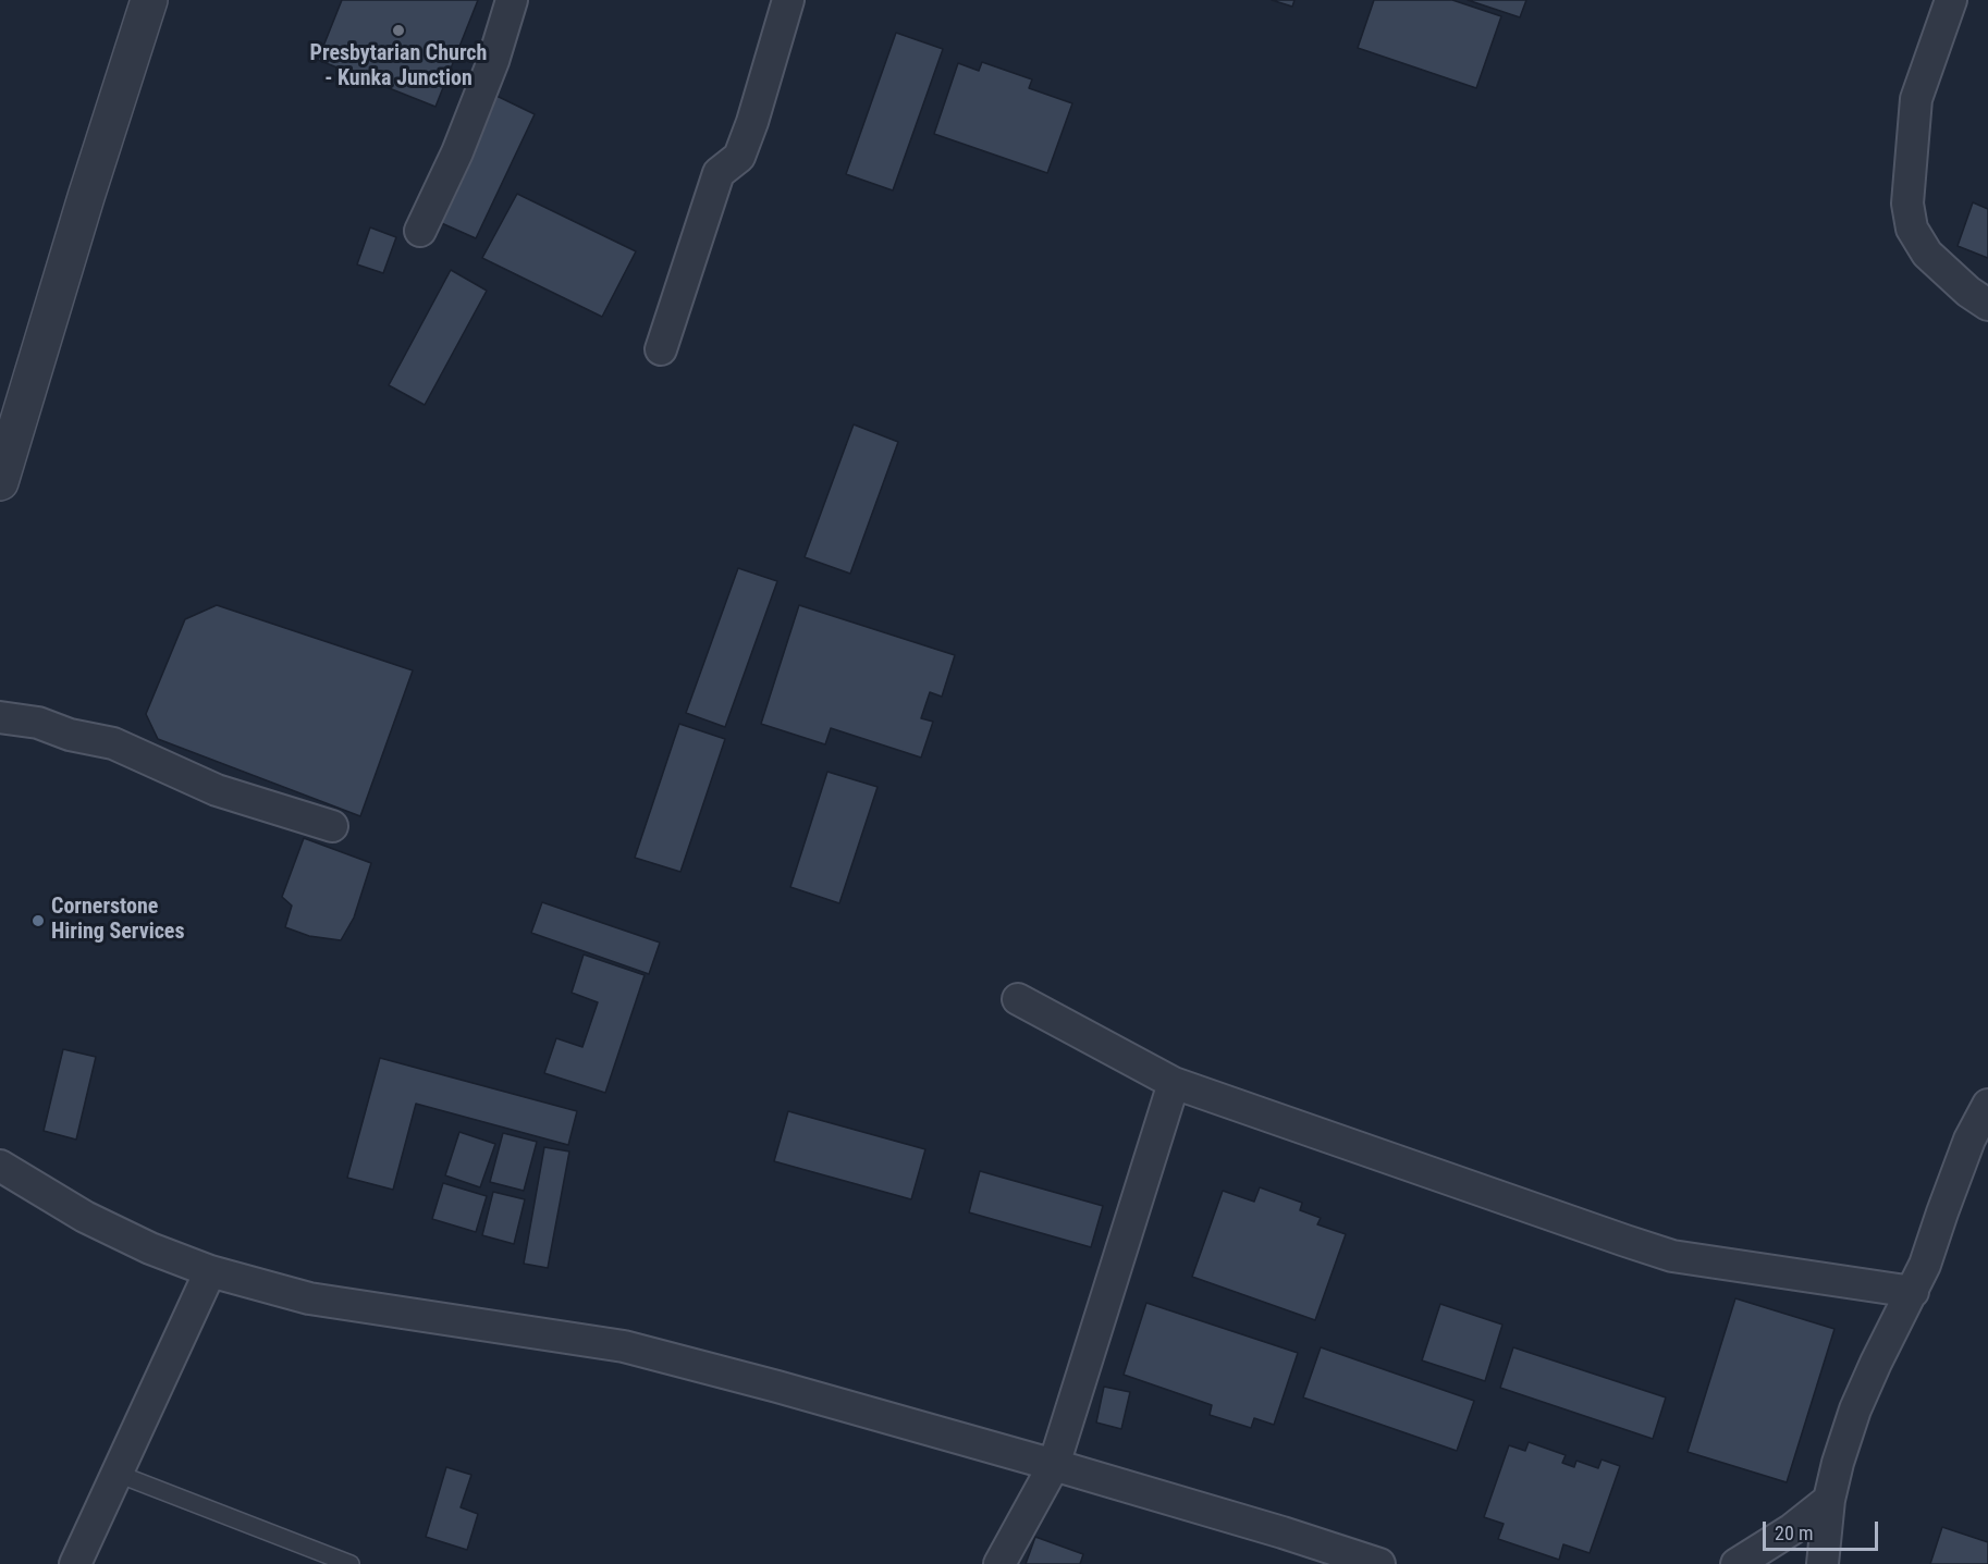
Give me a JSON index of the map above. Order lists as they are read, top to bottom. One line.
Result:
{"places":["Presbytarian Church - Kunka Junction","Cornerstone Hiring Services"],"scale_bar":"20 m"}
